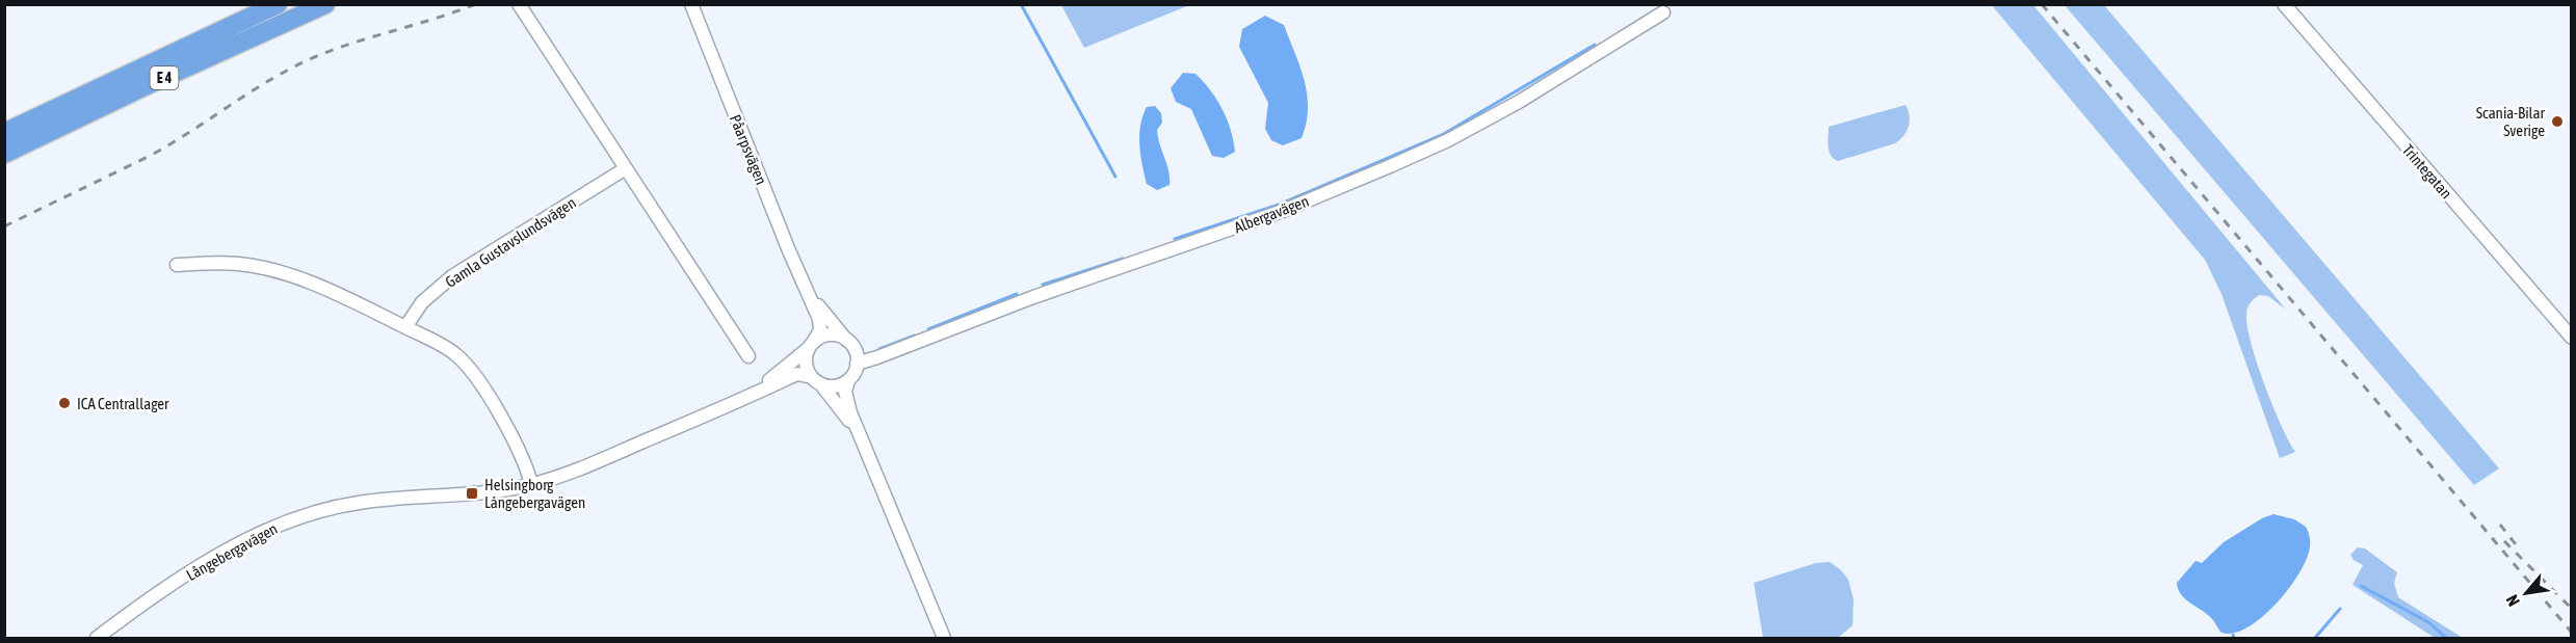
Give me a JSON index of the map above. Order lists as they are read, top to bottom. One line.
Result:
{"streets":{"highway":["E 4"],"street":["Påarpsvägen","Trintegatan","Albergavägen","Gamla Gustavslundsvägen","Långebergavägen"]},"crossings":[["Påarpsvägen","Albergavägen"],["Påarpsvägen","Långebergavägen"],["Albergavägen","Långebergavägen"]],"places":{"other":["Scania-Bilar Sverige","ICA Centrallager"],"transit":["Helsingborg Långebergavägen"]},"north":"bottom left"}
